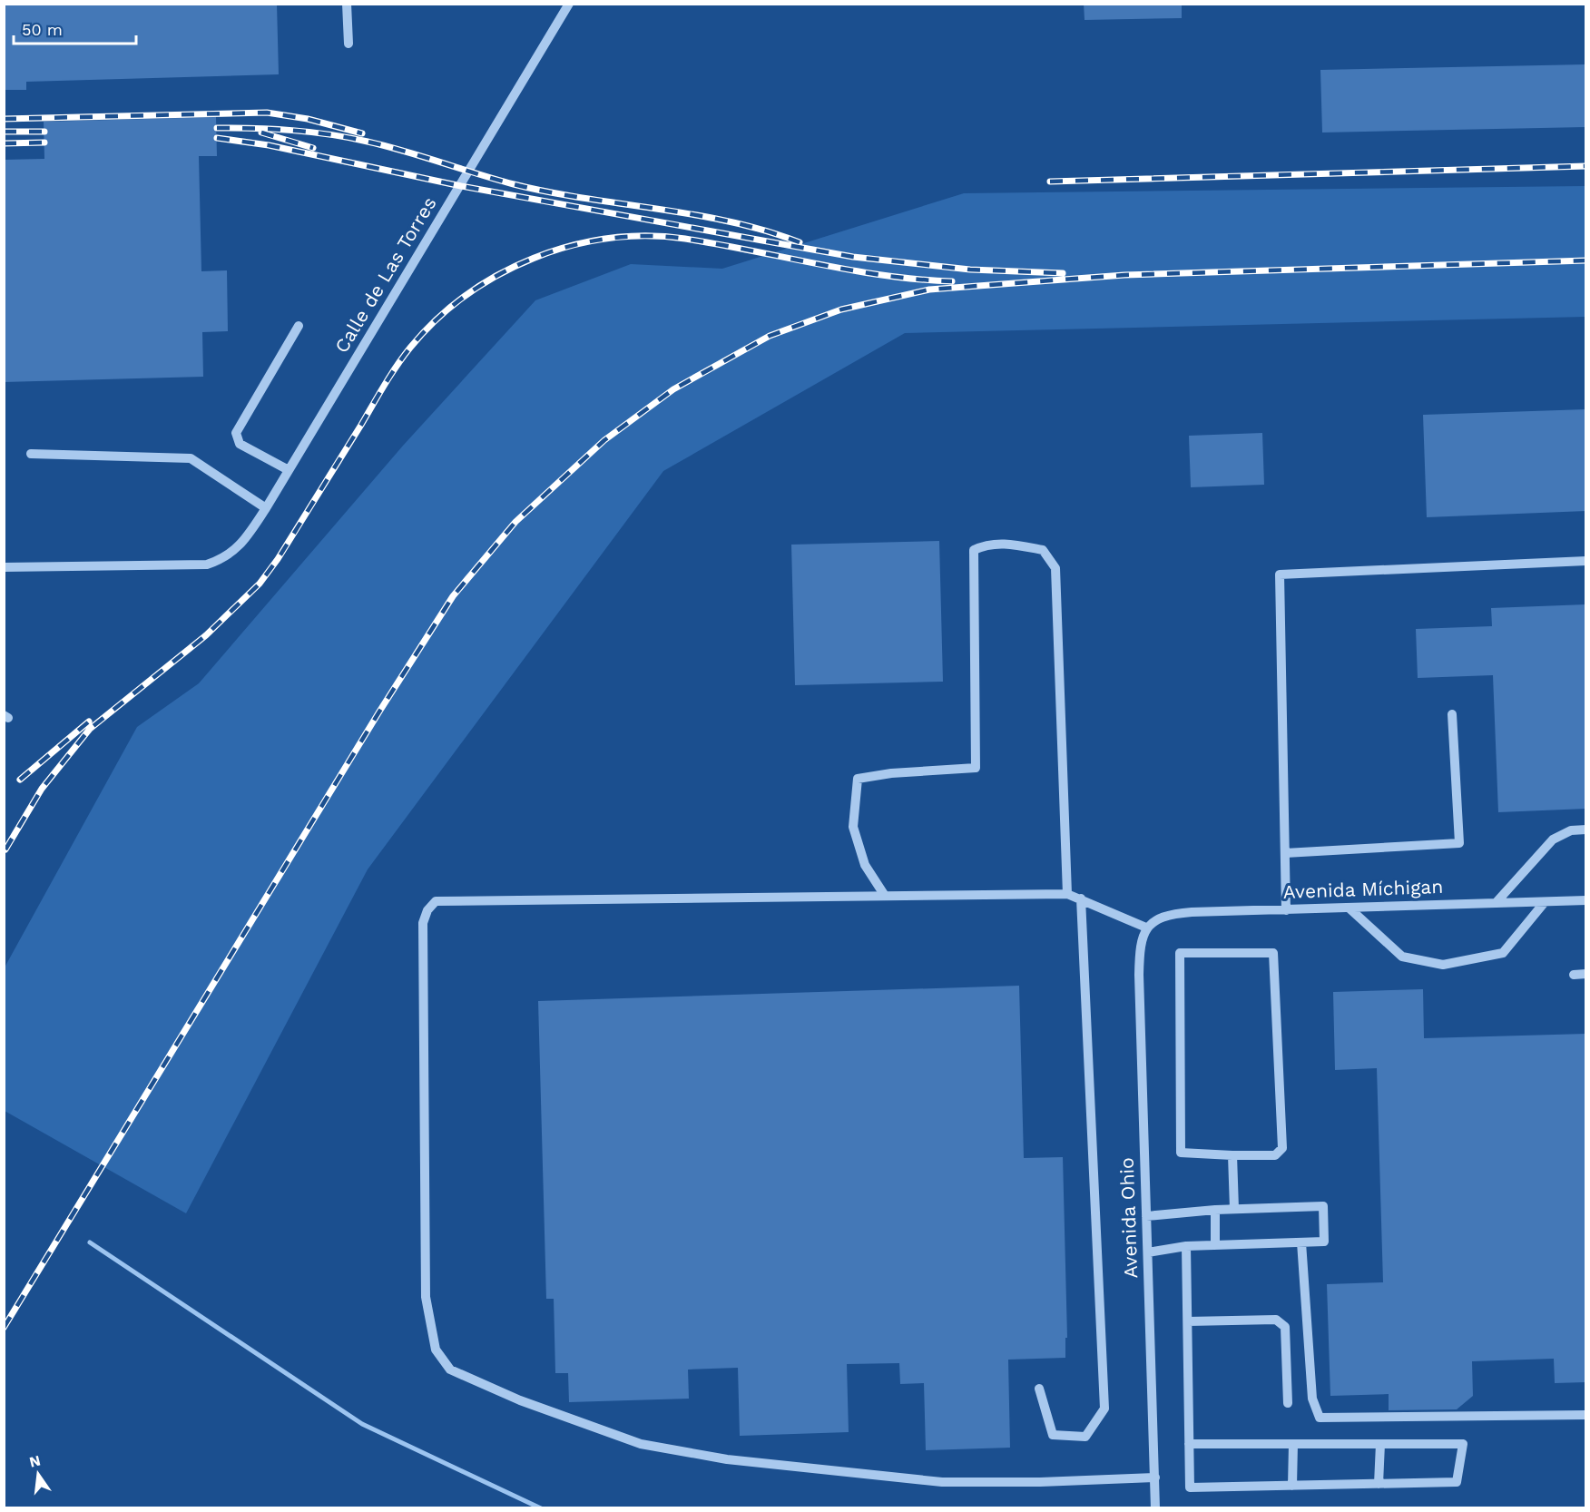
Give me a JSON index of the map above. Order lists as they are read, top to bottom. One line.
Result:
{"streets":{"street":["Calle de Las Torres","Avenida Míchigan","Avenida Ohio"]},"crossings":[["Avenida Míchigan","Avenida Ohio"]],"scale_bar":"50 m","north":"top"}
